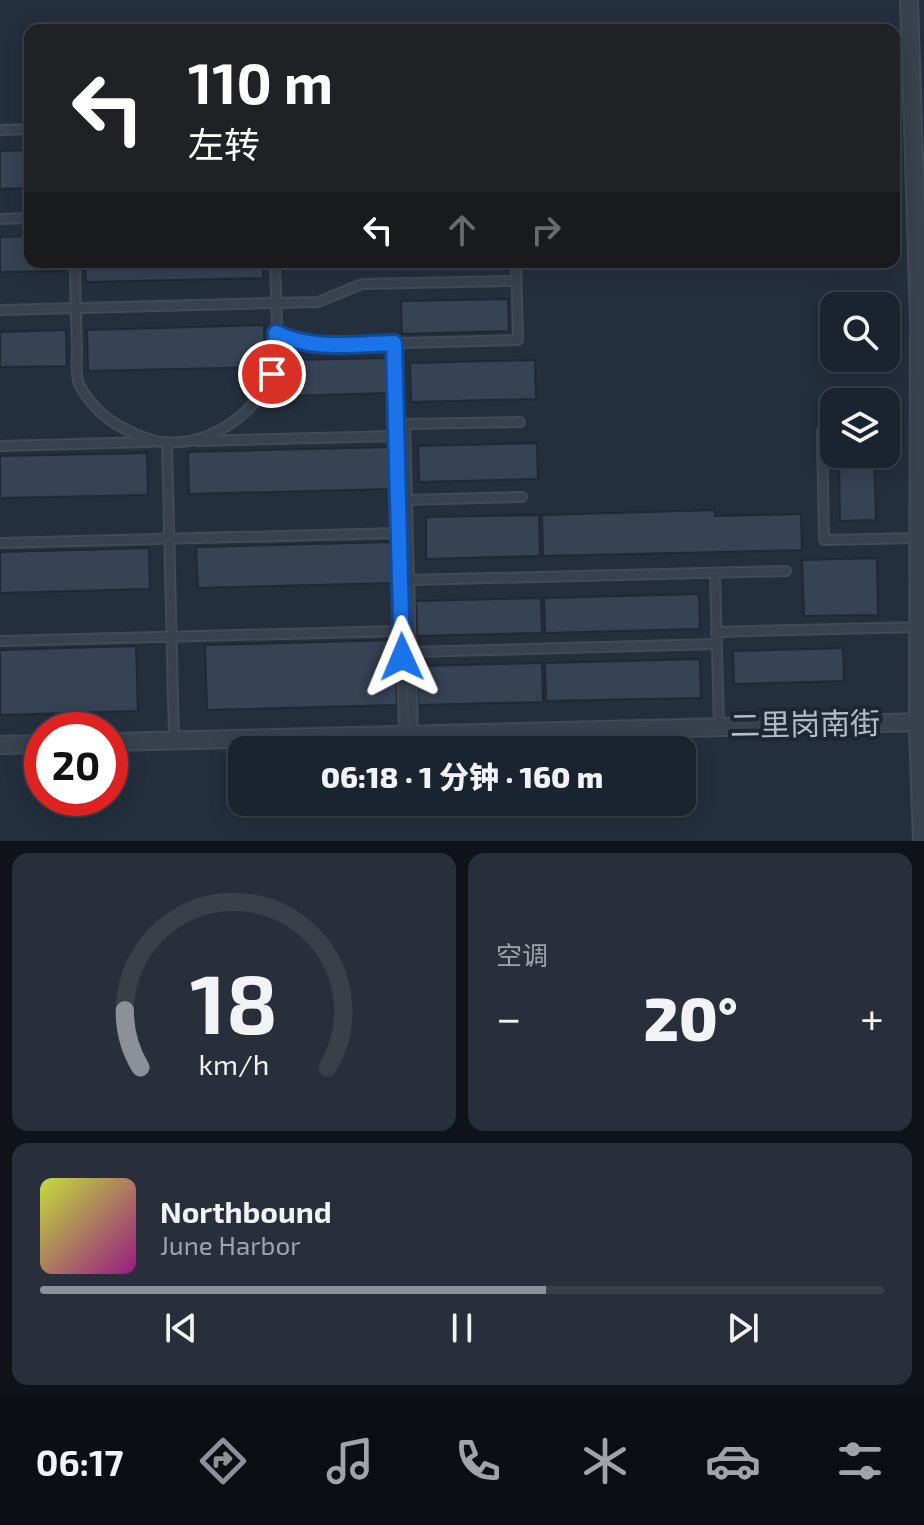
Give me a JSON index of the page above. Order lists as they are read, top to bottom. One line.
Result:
{"streets":{"street":["二里岗南街"]},"page":{"turn":["110 m","左转"],"limit":"20","trip":"06:18 · 1 分钟 · 160 m","tile":"空调","heat":["−","20°","+"],"song":["Northbound","June Harbor"],"tabs":"06:17","gauge":["18","km/h"]}}
